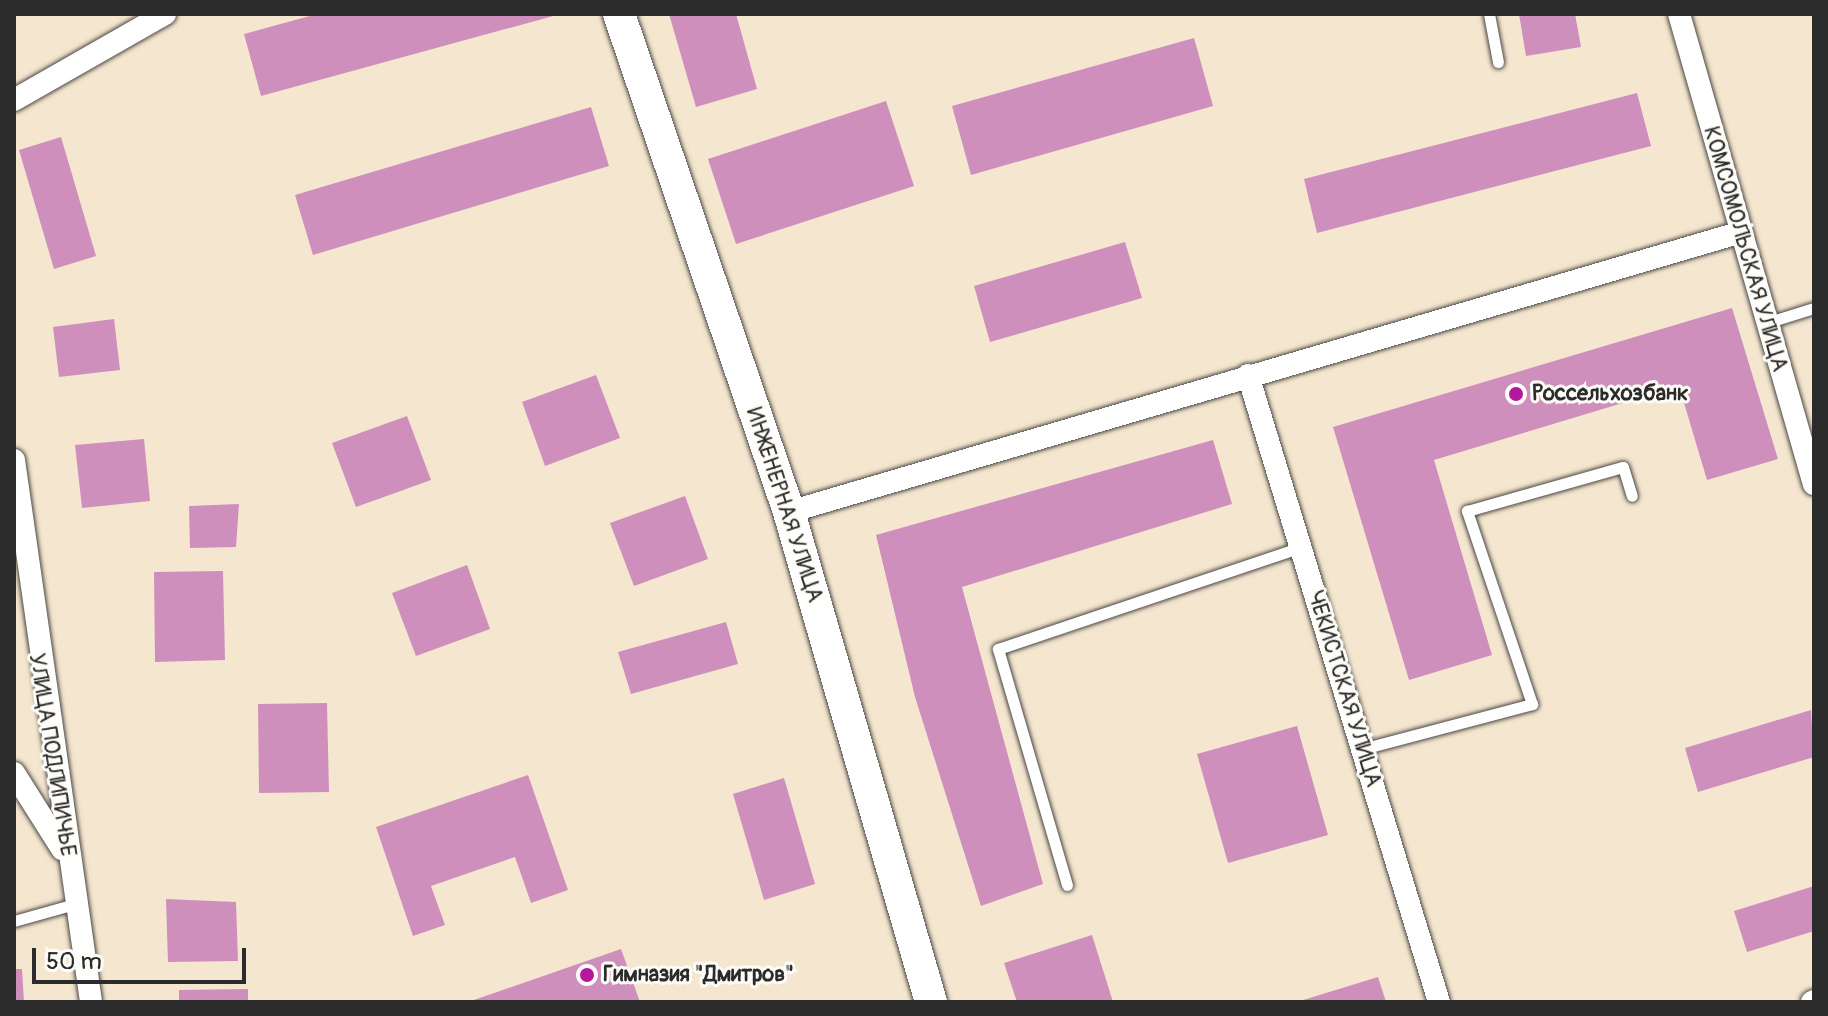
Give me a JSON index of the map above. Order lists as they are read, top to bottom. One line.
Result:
{"streets":{"street":["КОМСОМОЛЬСКАЯ УЛИЦА","ИНЖЕНЕРНАЯ УЛИЦА","ЧЕКИСТСКАЯ УЛИЦА","УЛИЦА ПОДЛИПИЧЬЕ"]},"places":["Россельхозбанк","Гимназия \"Дмитров\""],"scale_bar":"50 m"}
